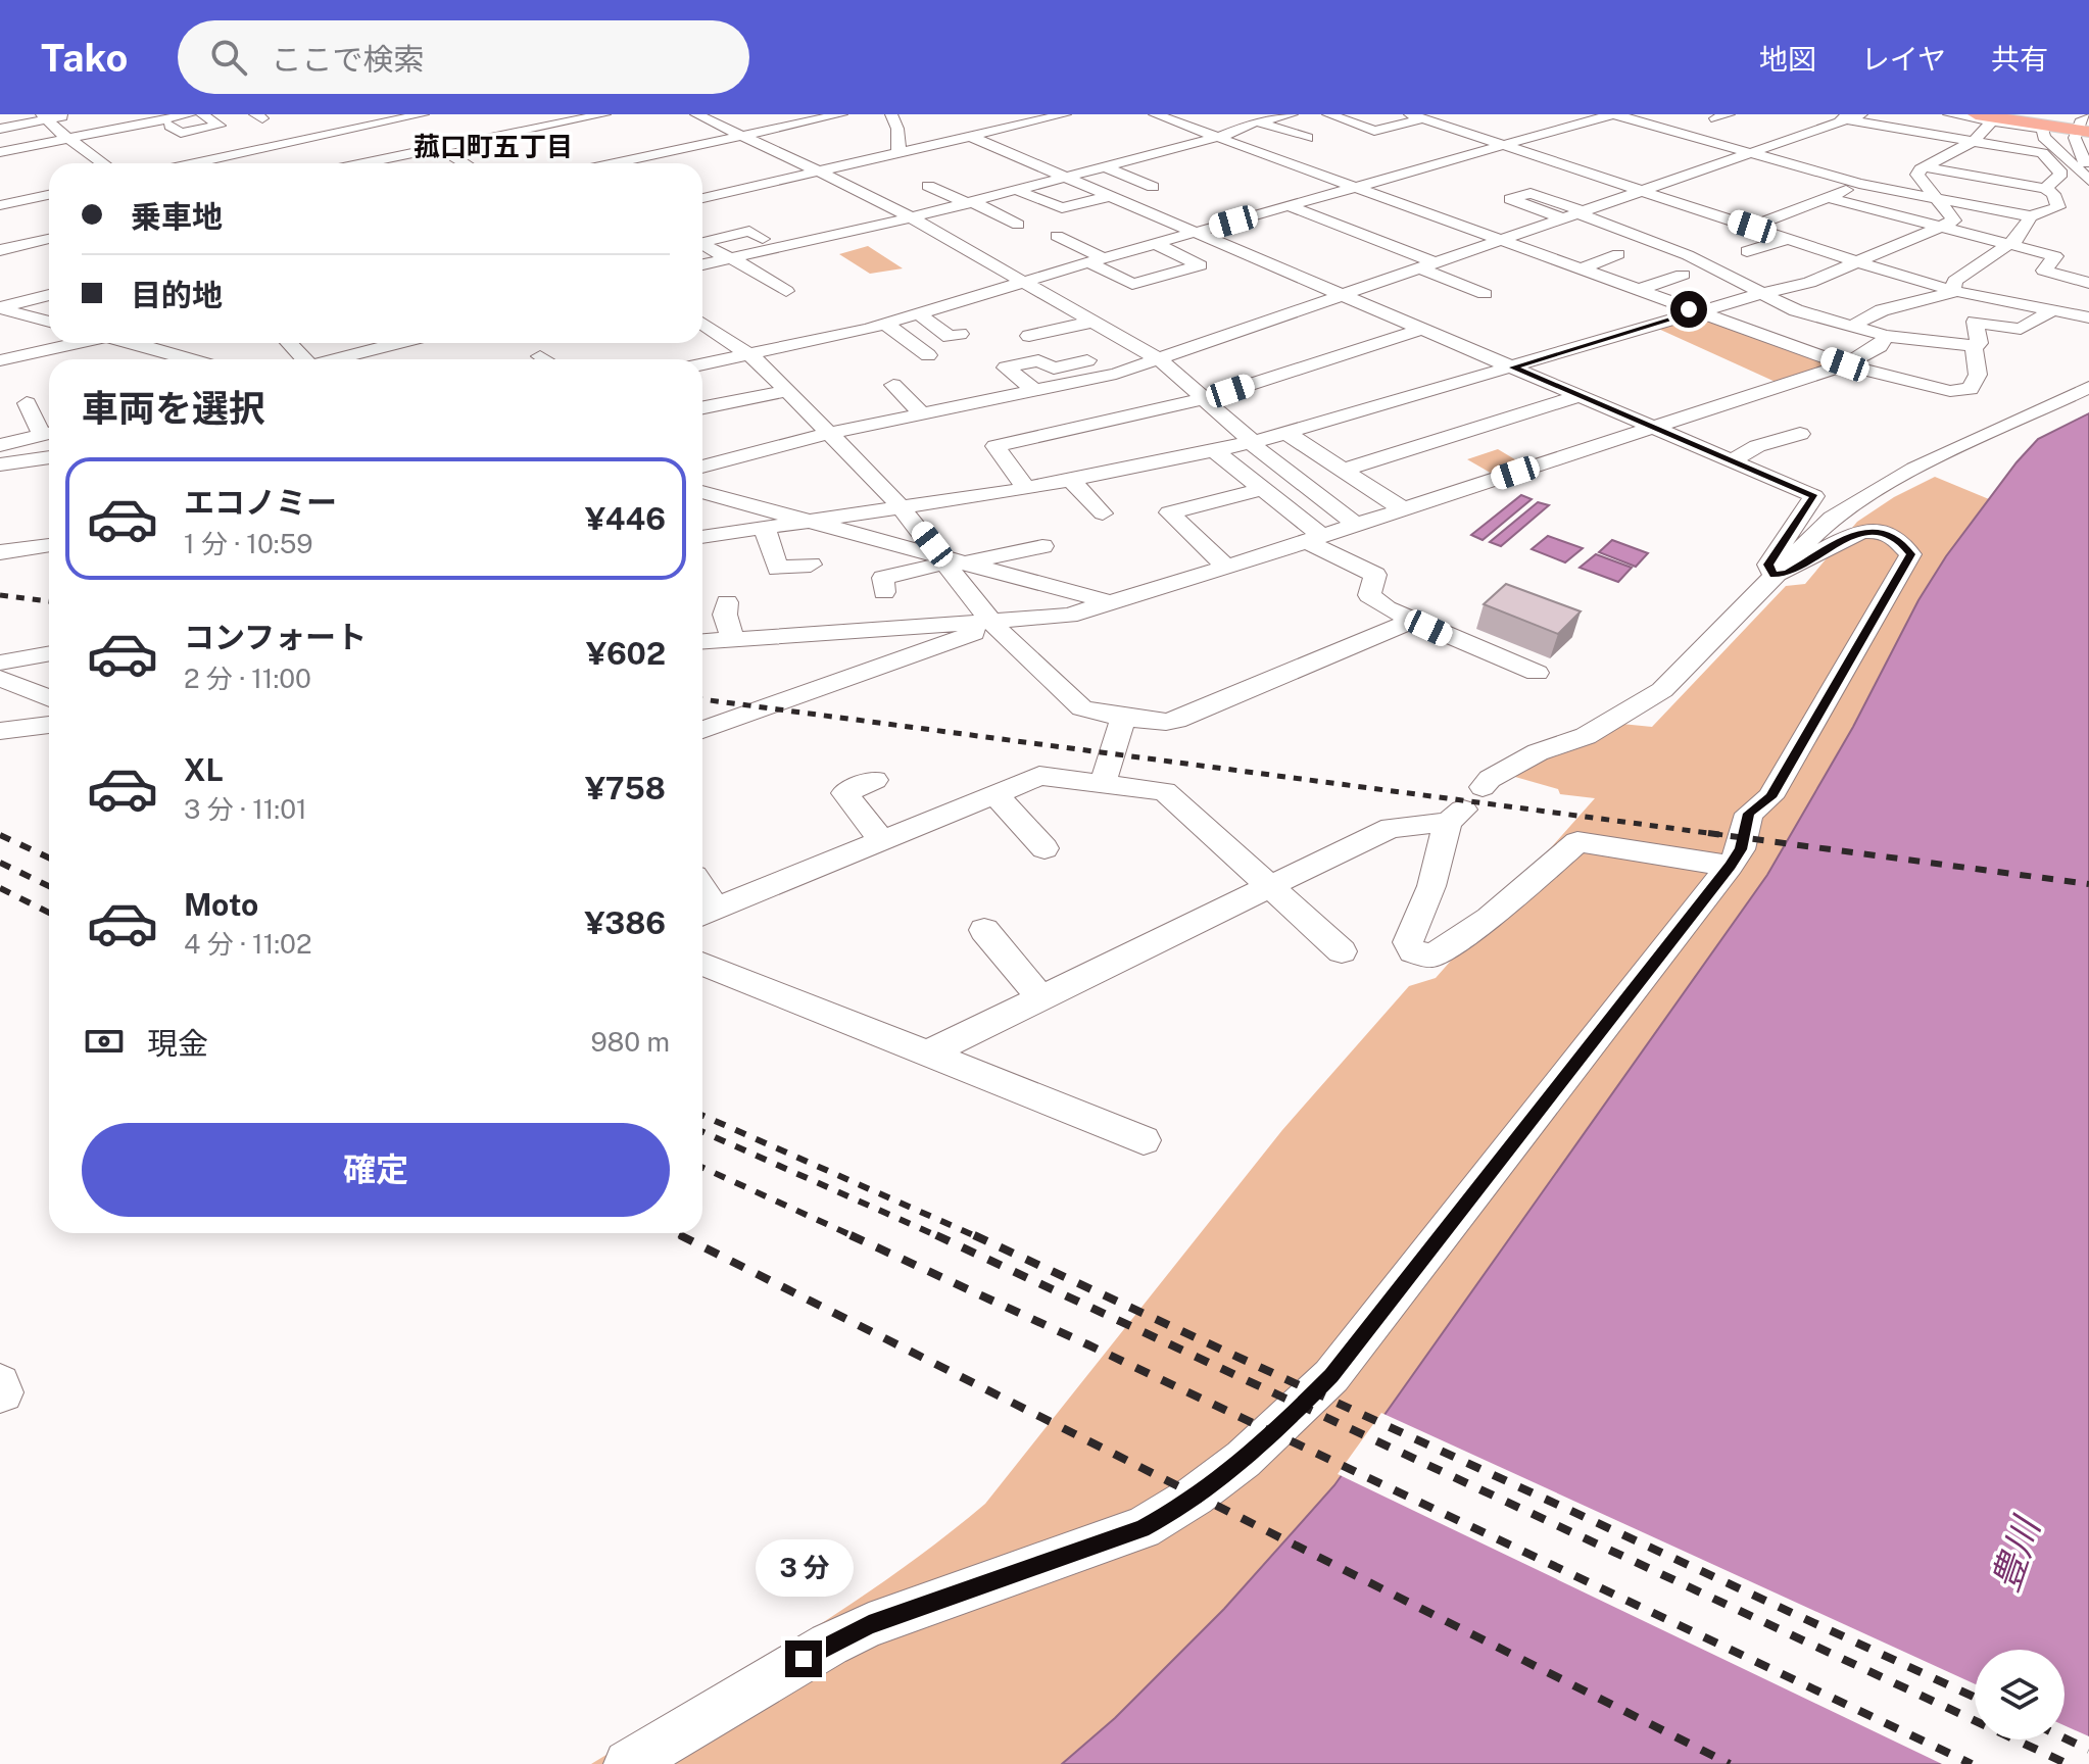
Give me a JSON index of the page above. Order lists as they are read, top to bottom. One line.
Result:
{"districts":["菰口町五丁目"],"water":["豊川"],"page":{"header":"Tako","search":"ここで検索","nav":["地図","レイヤ","共有"],"banner":["乗車地","目的地"],"heading":"車両を選択","list":[{"name":"エコノミー","note":"1 分 · 10:59","value":"¥446"},{"name":"コンフォート","note":"2 分 · 11:00","value":"¥602"},{"name":"XL","note":"3 分 · 11:01","value":"¥758"},{"name":"Moto","note":"4 分 · 11:02","value":"¥386"}],"pay":["現金","980 m"],"buttons":"確定","bubble":"3 分"}}
